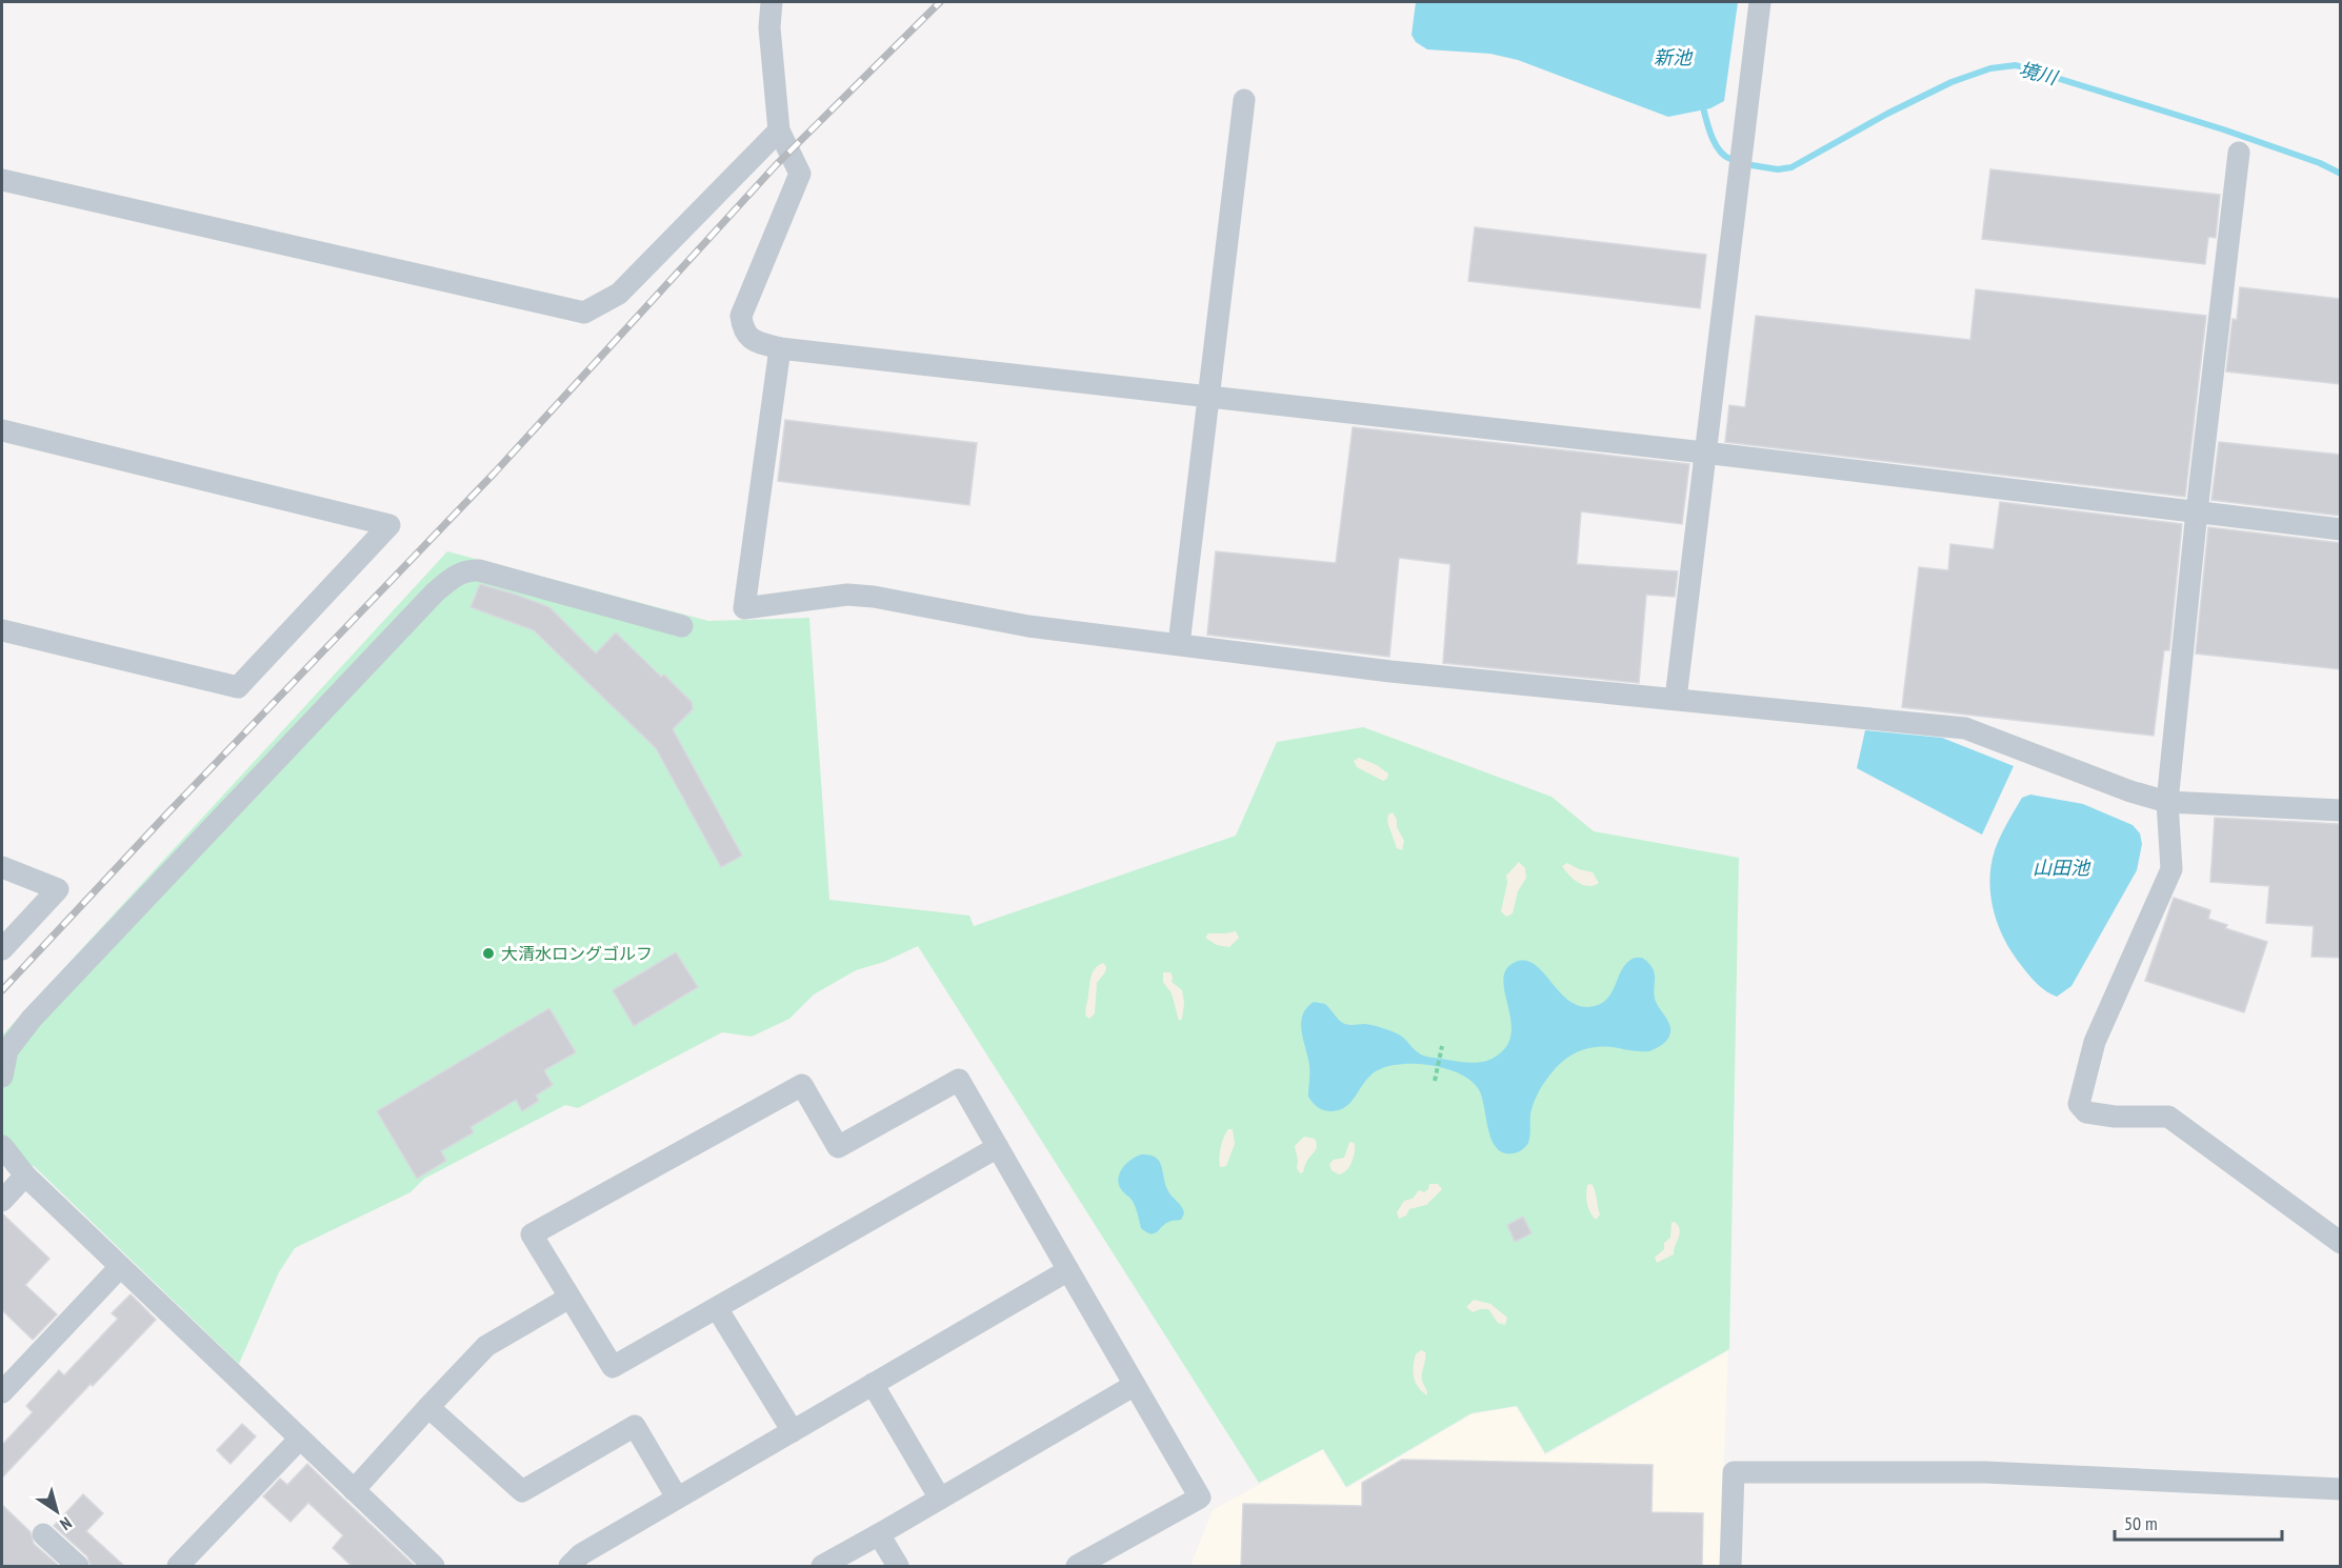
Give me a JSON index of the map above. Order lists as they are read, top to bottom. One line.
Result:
{"water":["新池","境川","山田池"],"places":["大清水ロングゴルフ"],"scale_bar":"50 m","north":"bottom right"}
